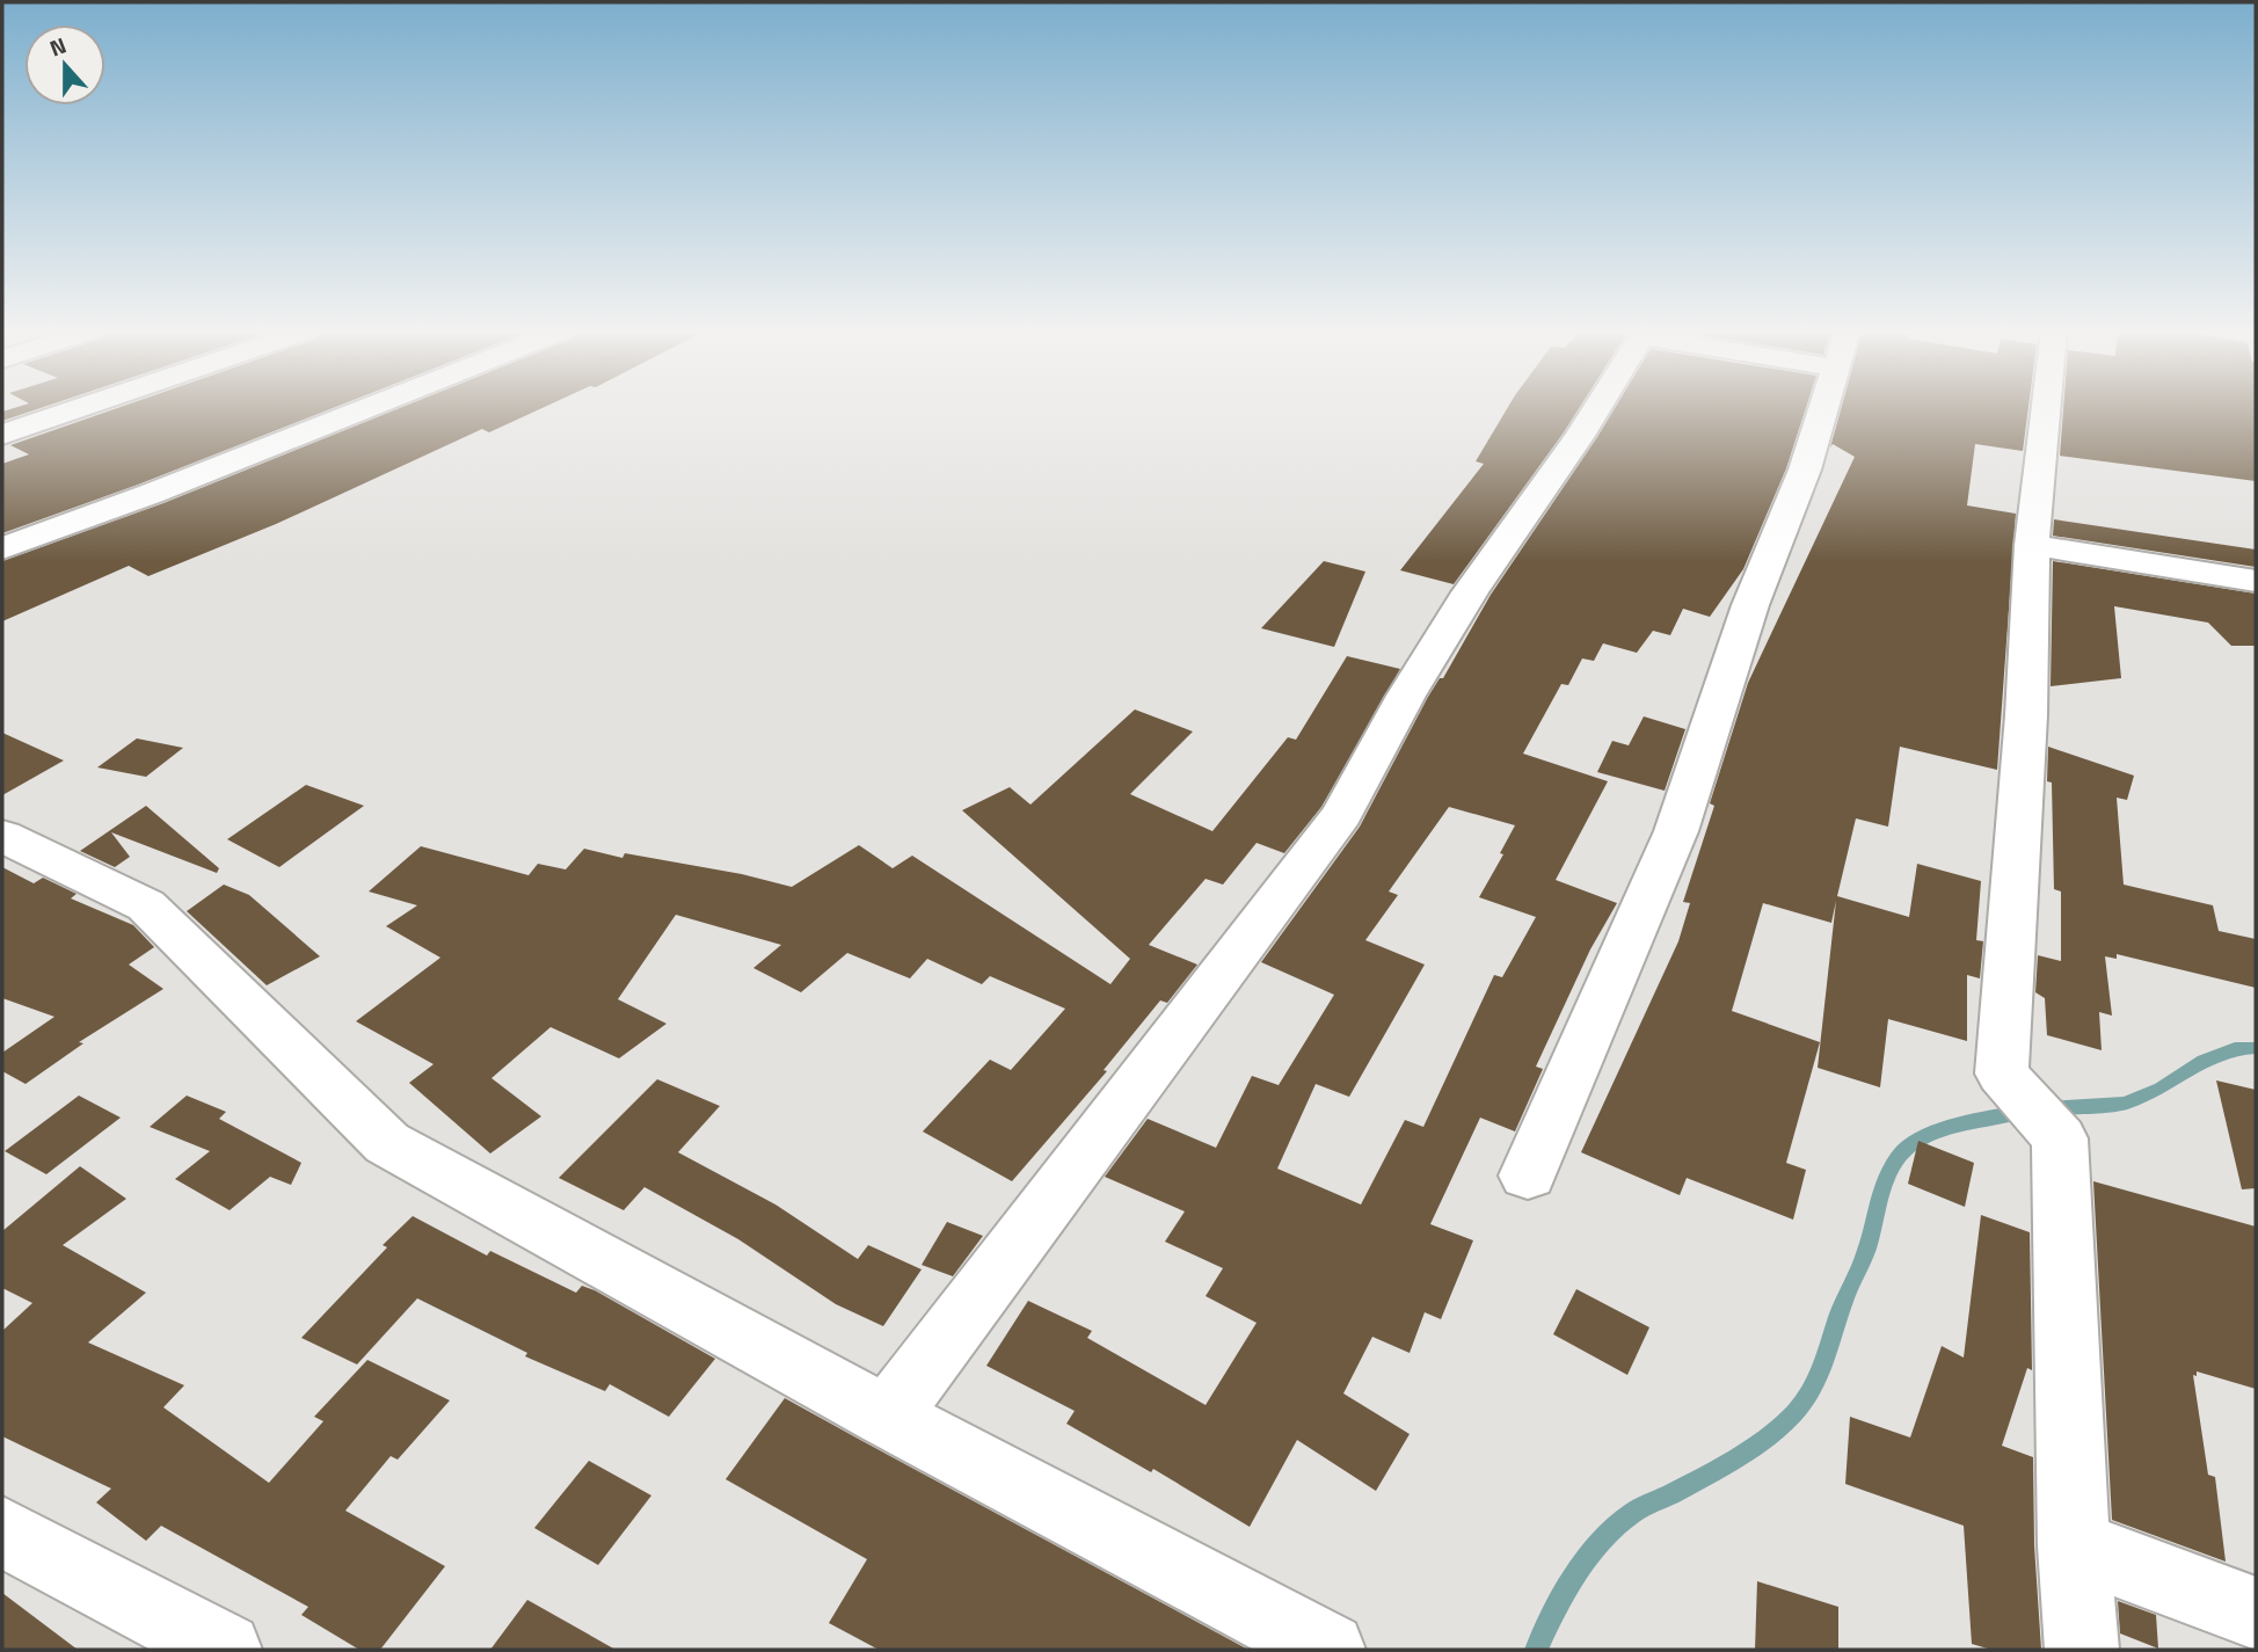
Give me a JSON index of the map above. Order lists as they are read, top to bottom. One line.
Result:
{"north":"top"}
